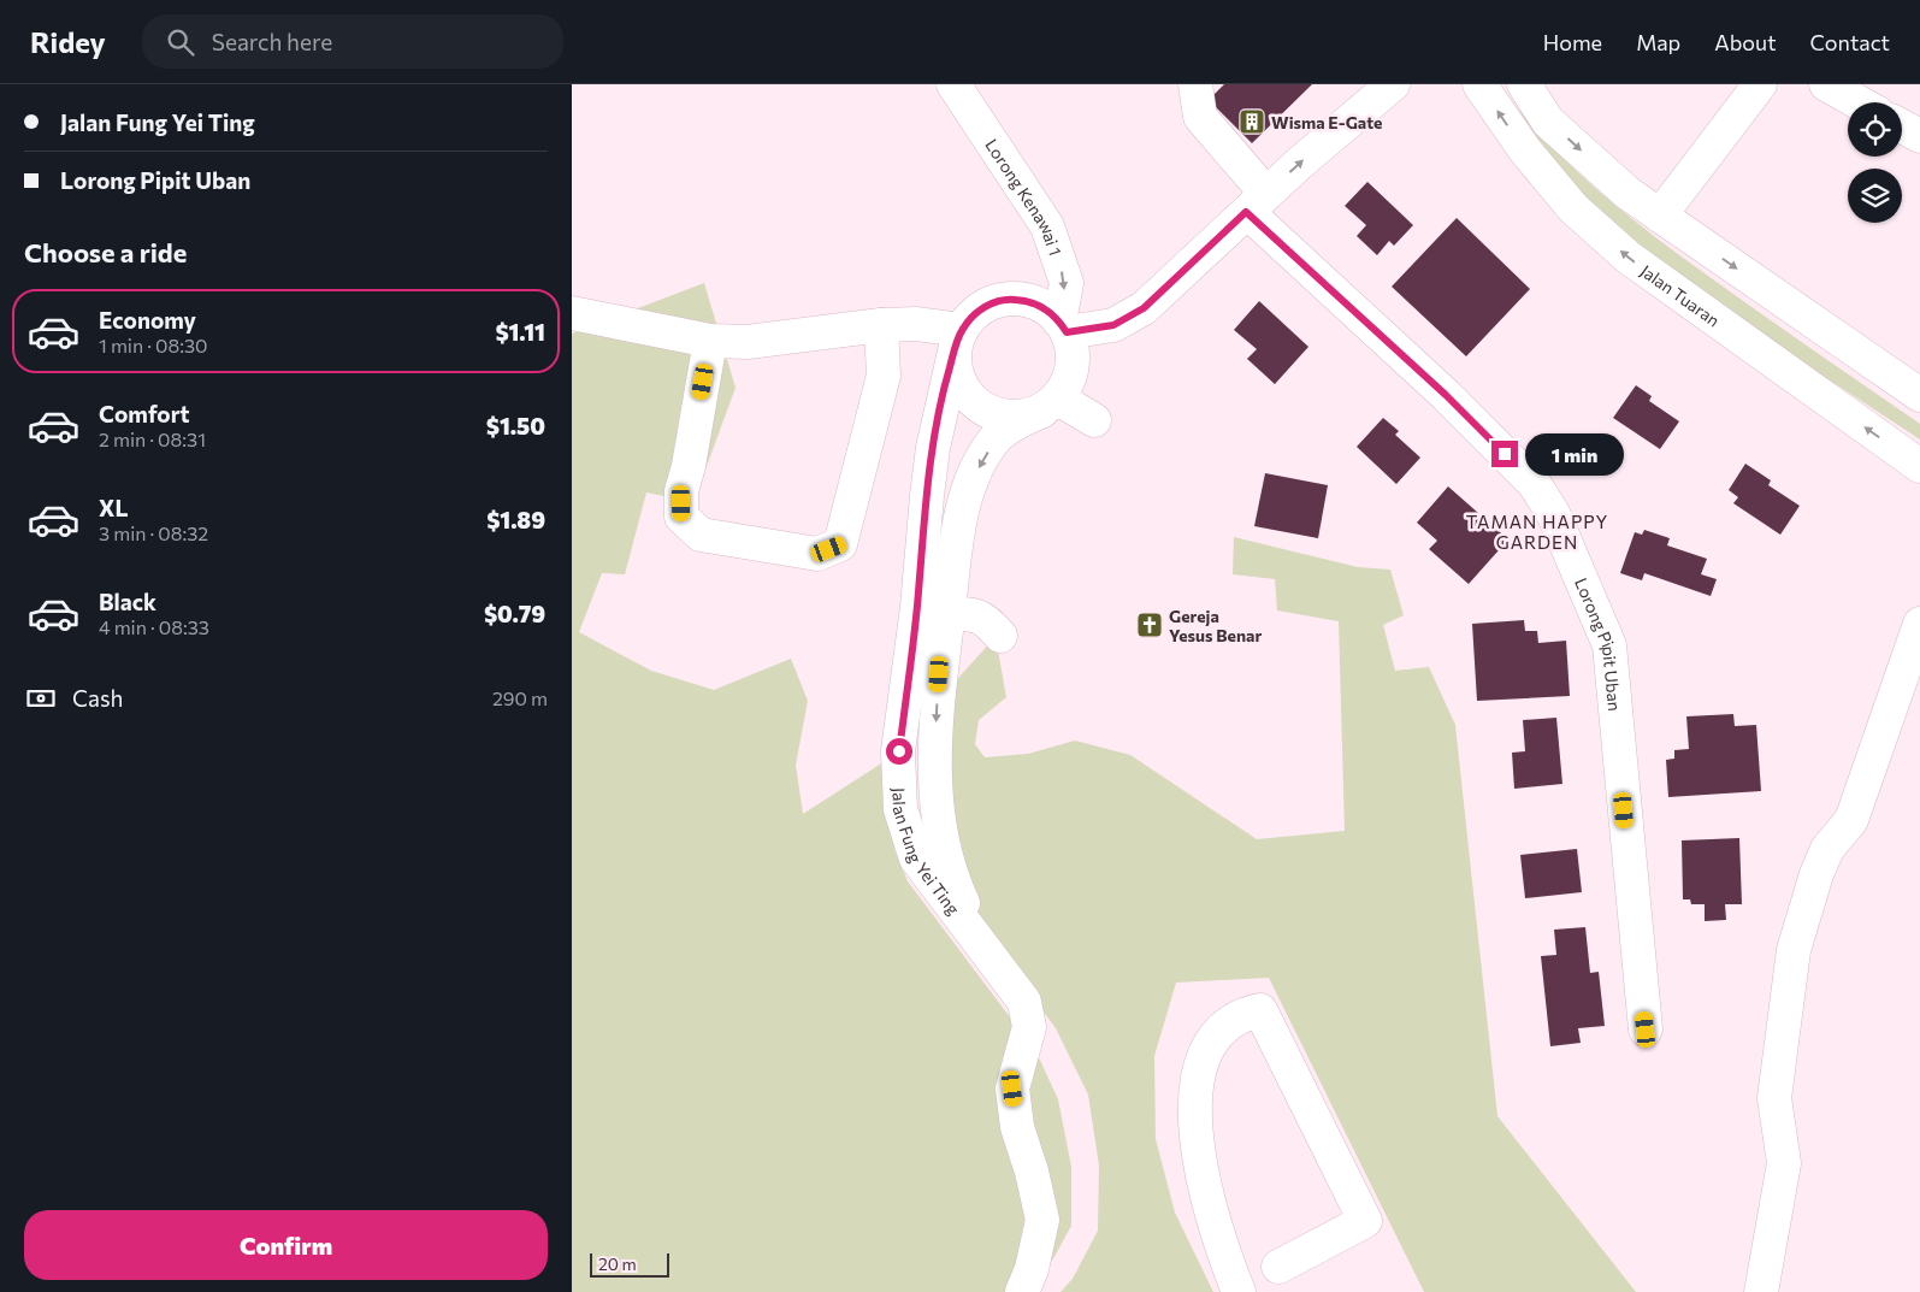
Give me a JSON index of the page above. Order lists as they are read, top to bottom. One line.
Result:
{"streets":{"street":["Lorong Kenawai 1","Jalan Tuaran","Lorong Pipit Uban","Jalan Fung Yei Ting"]},"crossings":[["Lorong Kenawai 1","Jalan Fung Yei Ting"]],"one_way":["Lorong Kenawai 1"],"districts":["TAMAN HAPPY GARDEN"],"places":{"building":["Wisma E-Gate"],"church":["Gereja Yesus Benar"]},"scale_bar":"20 m","page":{"header":"Ridey","search":"Search here","nav":["Home","Map","About","Contact"],"banner":["Jalan Fung Yei Ting","Lorong Pipit Uban"],"heading":"Choose a ride","list":[{"name":"Economy","note":"1 min · 08:30","value":"$1.11"},{"name":"Comfort","note":"2 min · 08:31","value":"$1.50"},{"name":"XL","note":"3 min · 08:32","value":"$1.89"},{"name":"Black","note":"4 min · 08:33","value":"$0.79"}],"bubble":"1 min","pay":["Cash","290 m"],"buttons":"Confirm","scale":"20 m"}}
